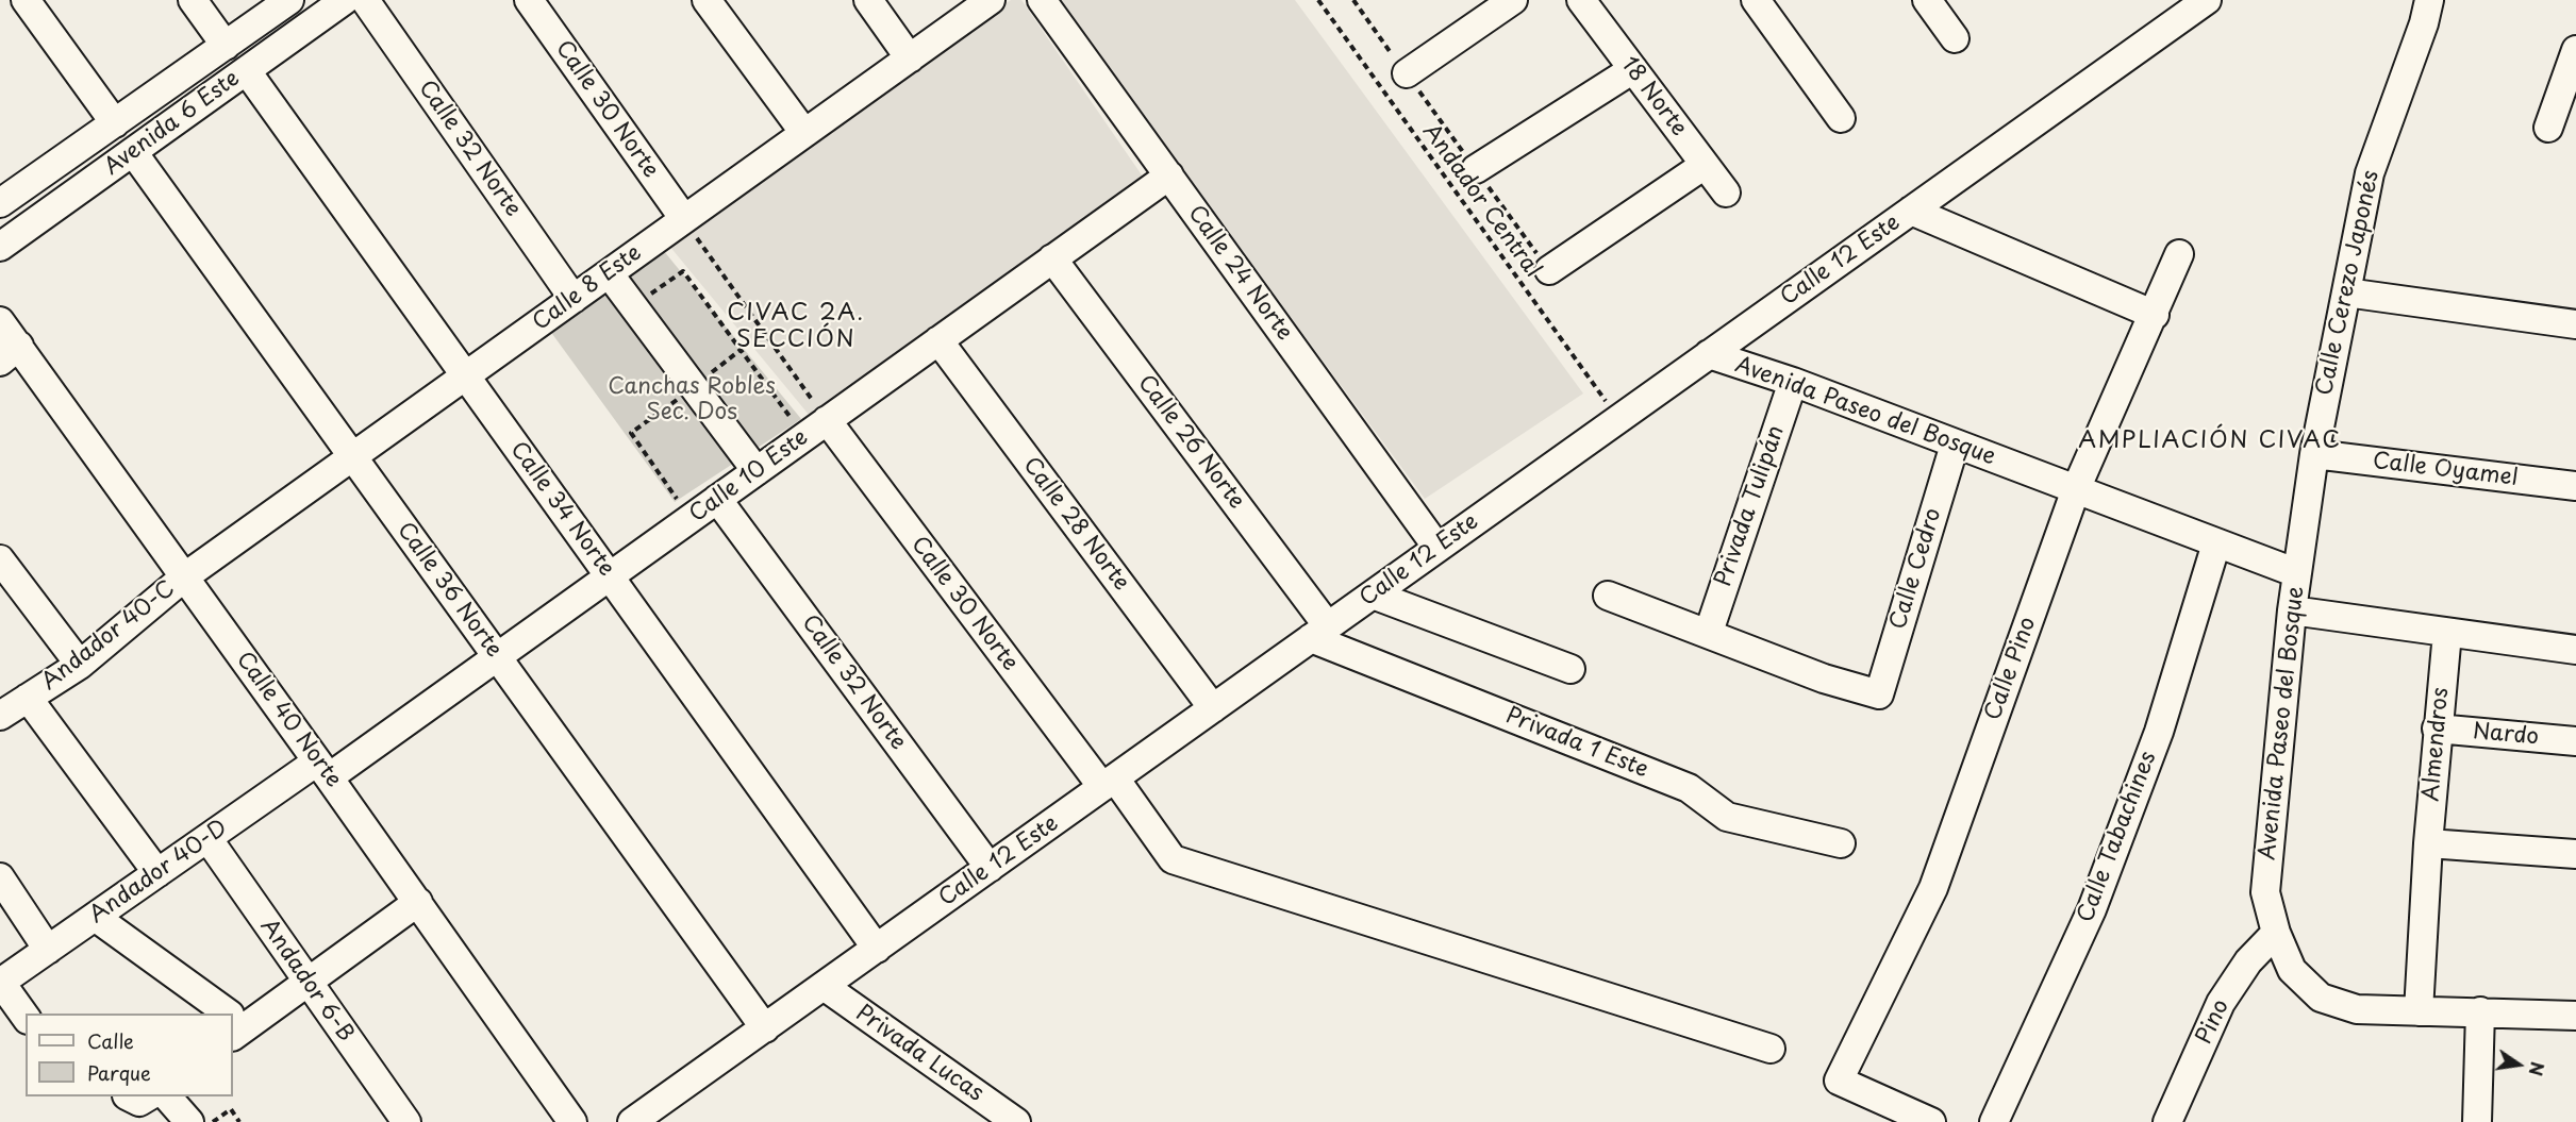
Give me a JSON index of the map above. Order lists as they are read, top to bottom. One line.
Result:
{"streets":{"street":["18 Norte","Calle 30 Norte","Avenida 6 Este","Calle 32 Norte","Calle 12 Este","Calle 24 Norte","Calle Cerezo Japonés","Calle 8 Este","Avenida Paseo del Bosque","Calle 26 Norte","Calle Oyamel","Calle 10 Este","Privada Tulipán","Calle 34 Norte","Calle 28 Norte","Calle Cedro","Calle 36 Norte","Andador 40-C","Calle Pino","Calle 40 Norte","Nardo","Privada 1 Este","Almendros","Calle Tabachines","Andador 40-D","Andador 6-B","Pino","Privada Lucas"],"path":["Andador Central"]},"crossings":[["Calle 30 Norte","Calle 12 Este"],["Calle 30 Norte","Calle 8 Este"],["Calle 30 Norte","Calle 10 Este"],["Avenida 6 Este","Calle 34 Norte"],["Avenida 6 Este","Calle 36 Norte"],["Calle 32 Norte","Calle 12 Este"],["Calle 32 Norte","Calle 8 Este"],["Calle 32 Norte","Calle 10 Este"],["Andador Central","Calle 12 Este"],["Calle 12 Este","Calle 24 Norte"],["Calle 12 Este","Avenida Paseo del Bosque"],["Calle 12 Este","Calle 26 Norte"],["Calle 12 Este","Calle 34 Norte"],["Calle 12 Este","Calle 28 Norte"],["Calle 12 Este","Calle 36 Norte"],["Calle 12 Este","Privada 1 Este"],["Calle 12 Este","Privada Lucas"],["Calle 24 Norte","Calle 10 Este"],["Calle Cerezo Japonés","Avenida Paseo del Bosque"],["Calle Cerezo Japonés","Calle Oyamel"],["Calle 8 Este","Calle 34 Norte"],["Calle 8 Este","Calle 36 Norte"],["Calle 8 Este","Andador 40-C"],["Calle 8 Este","Calle 40 Norte"],["Avenida Paseo del Bosque","Privada Tulipán"],["Avenida Paseo del Bosque","Calle Cedro"],["Avenida Paseo del Bosque","Calle Pino"],["Avenida Paseo del Bosque","Almendros"],["Avenida Paseo del Bosque","Calle Tabachines"],["Avenida Paseo del Bosque","Pino"],["Calle 26 Norte","Calle 10 Este"],["Calle 26 Norte","Privada 1 Este"],["Calle 10 Este","Calle 34 Norte"],["Calle 10 Este","Calle 28 Norte"],["Calle 10 Este","Calle 36 Norte"],["Calle 10 Este","Calle 40 Norte"],["Calle 10 Este","Andador 40-D"],["Privada Tulipán","Calle Cedro"],["Andador 40-C","Calle 40 Norte"],["Calle 40 Norte","Andador 40-D"],["Nardo","Almendros"],["Andador 40-D","Andador 6-B"]],"districts":["CIVAC 2A. SECCIÓN","AMPLIACIÓN CIVAC"],"parks":["Canchas Robles Sec. Dos"],"legend":["Calle","Parque"],"north":"right"}
